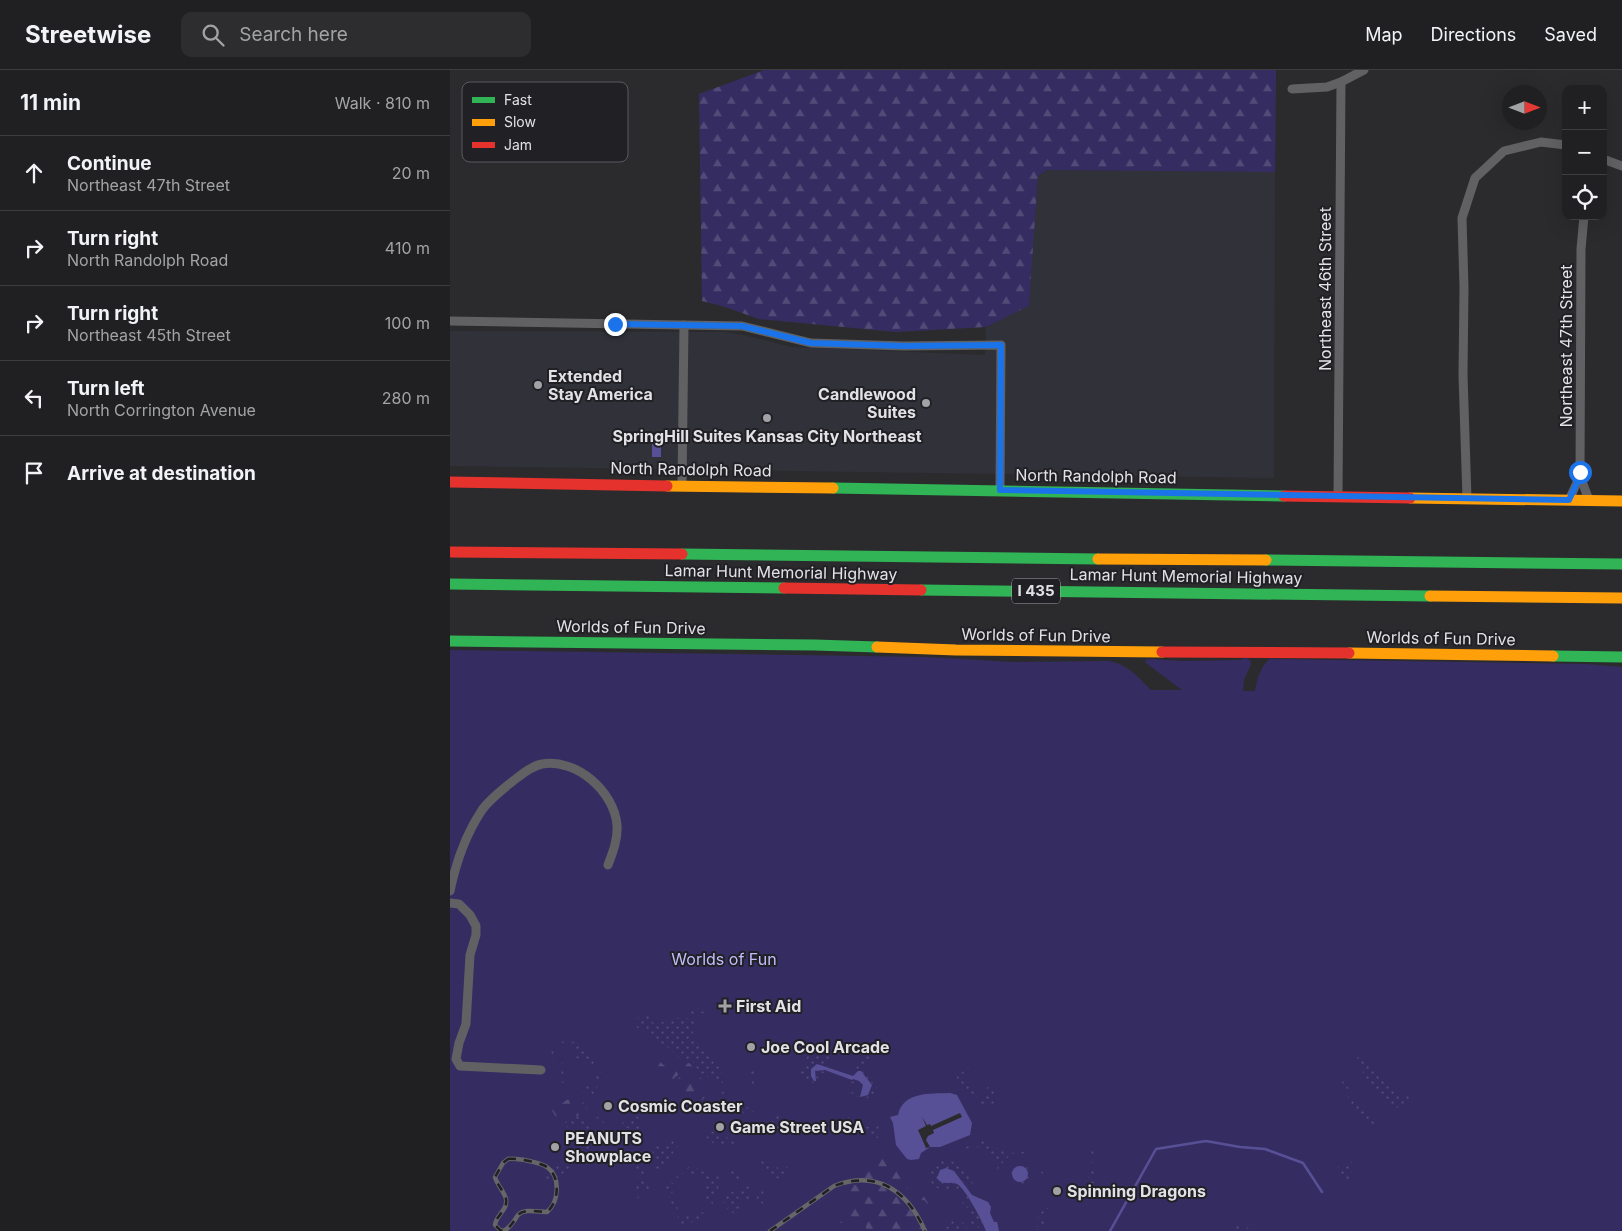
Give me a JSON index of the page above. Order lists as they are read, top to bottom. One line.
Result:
{"streets":{"main road":["North Randolph Road","Lamar Hunt Memorial Highway","I 435","Worlds of Fun Drive"],"street":["Northeast 46th Street","Northeast 47th Street"]},"crossings":[["Northeast 46th Street","North Randolph Road"],["Northeast 47th Street","North Randolph Road"]],"parks":["Worlds of Fun"],"places":{"other":["Extended Stay America","Candlewood Suites","SpringHill Suites Kansas City Northeast","Joe Cool Arcade","Cosmic Coaster","Game Street USA","PEANUTS Showplace","Spinning Dragons"],"health":["First Aid"]},"legend":["Fast","Slow","Jam"],"north":"right","page":{"header":"Streetwise","search":"Search here","nav":["Map","Directions","Saved"],"heading":["11 min","Walk · 810 m"],"map_buttons":["+","−"],"list":[["Continue","Northeast 47th Street","20 m"],["Turn right","North Randolph Road","410 m"],["Turn right","Northeast 45th Street","100 m"],["Turn left","North Corrington Avenue","280 m"],"Arrive at destination"]}}
